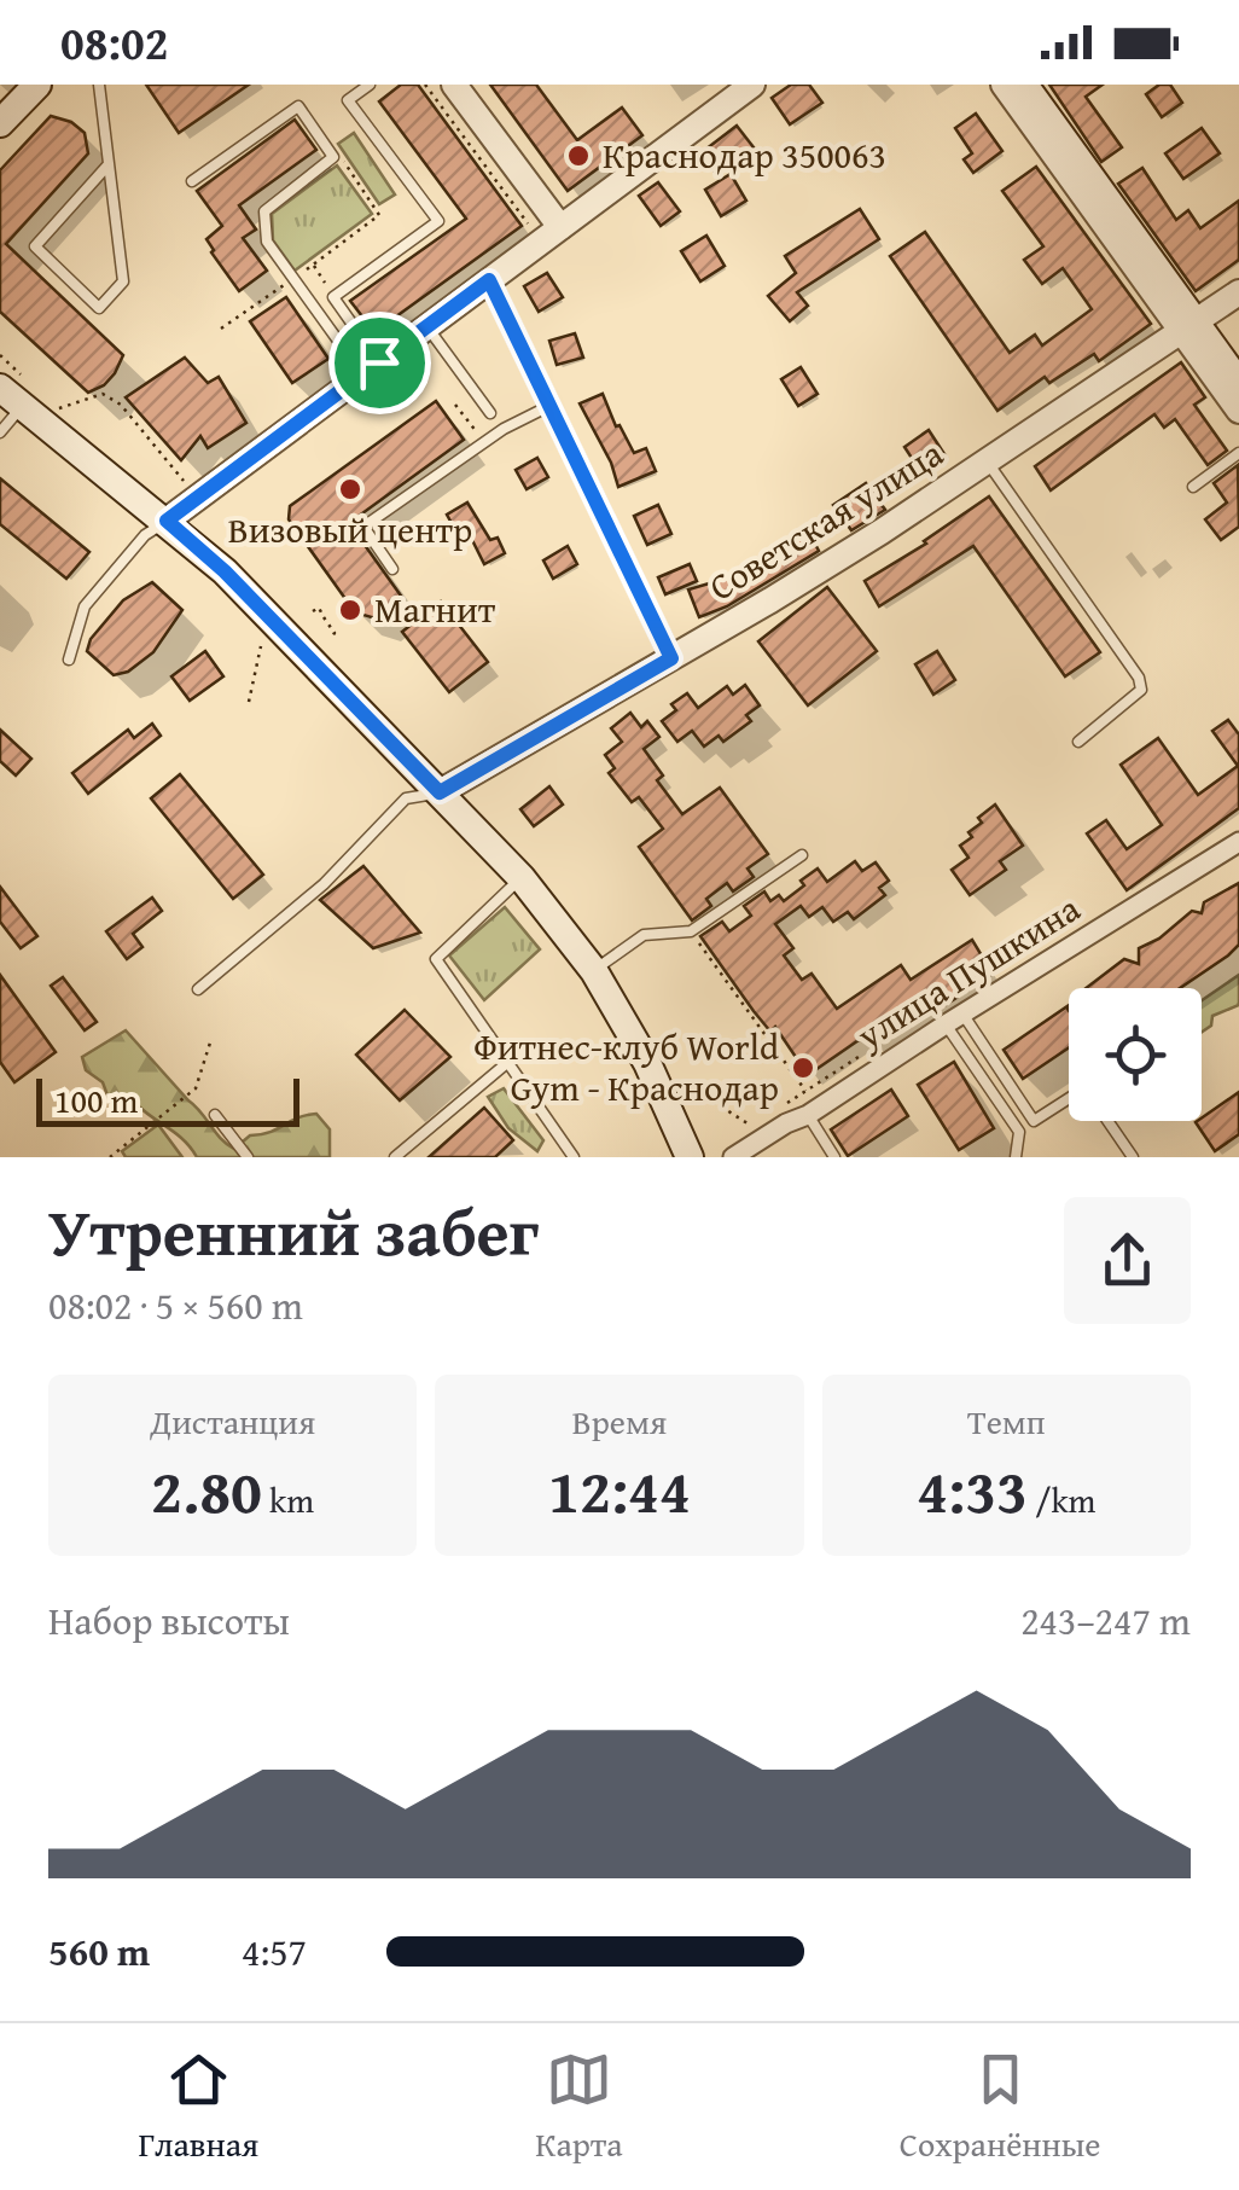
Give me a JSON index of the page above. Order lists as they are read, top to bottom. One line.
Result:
{"streets":{"street":["Советская улица","улица Пушкина"]},"places":["Краснодар 350063","Визовый центр","Магнит","Фитнес-клуб World Gym - Краснодар"],"scale_bar":"100 m","page":{"status":"08:02","scale":"100 m","heading":["Утренний забег","08:02 · 5 × 560 m"],"stats":[["Дистанция","2.80 km"],["Время","12:44"],["Темп","4:33 /km"]],"chart":["Набор высоты","243–247 m"],"list":[{"name":"560 m","note":"4:57"}],"tabs":["Главная","Карта","Сохранённые"]}}
